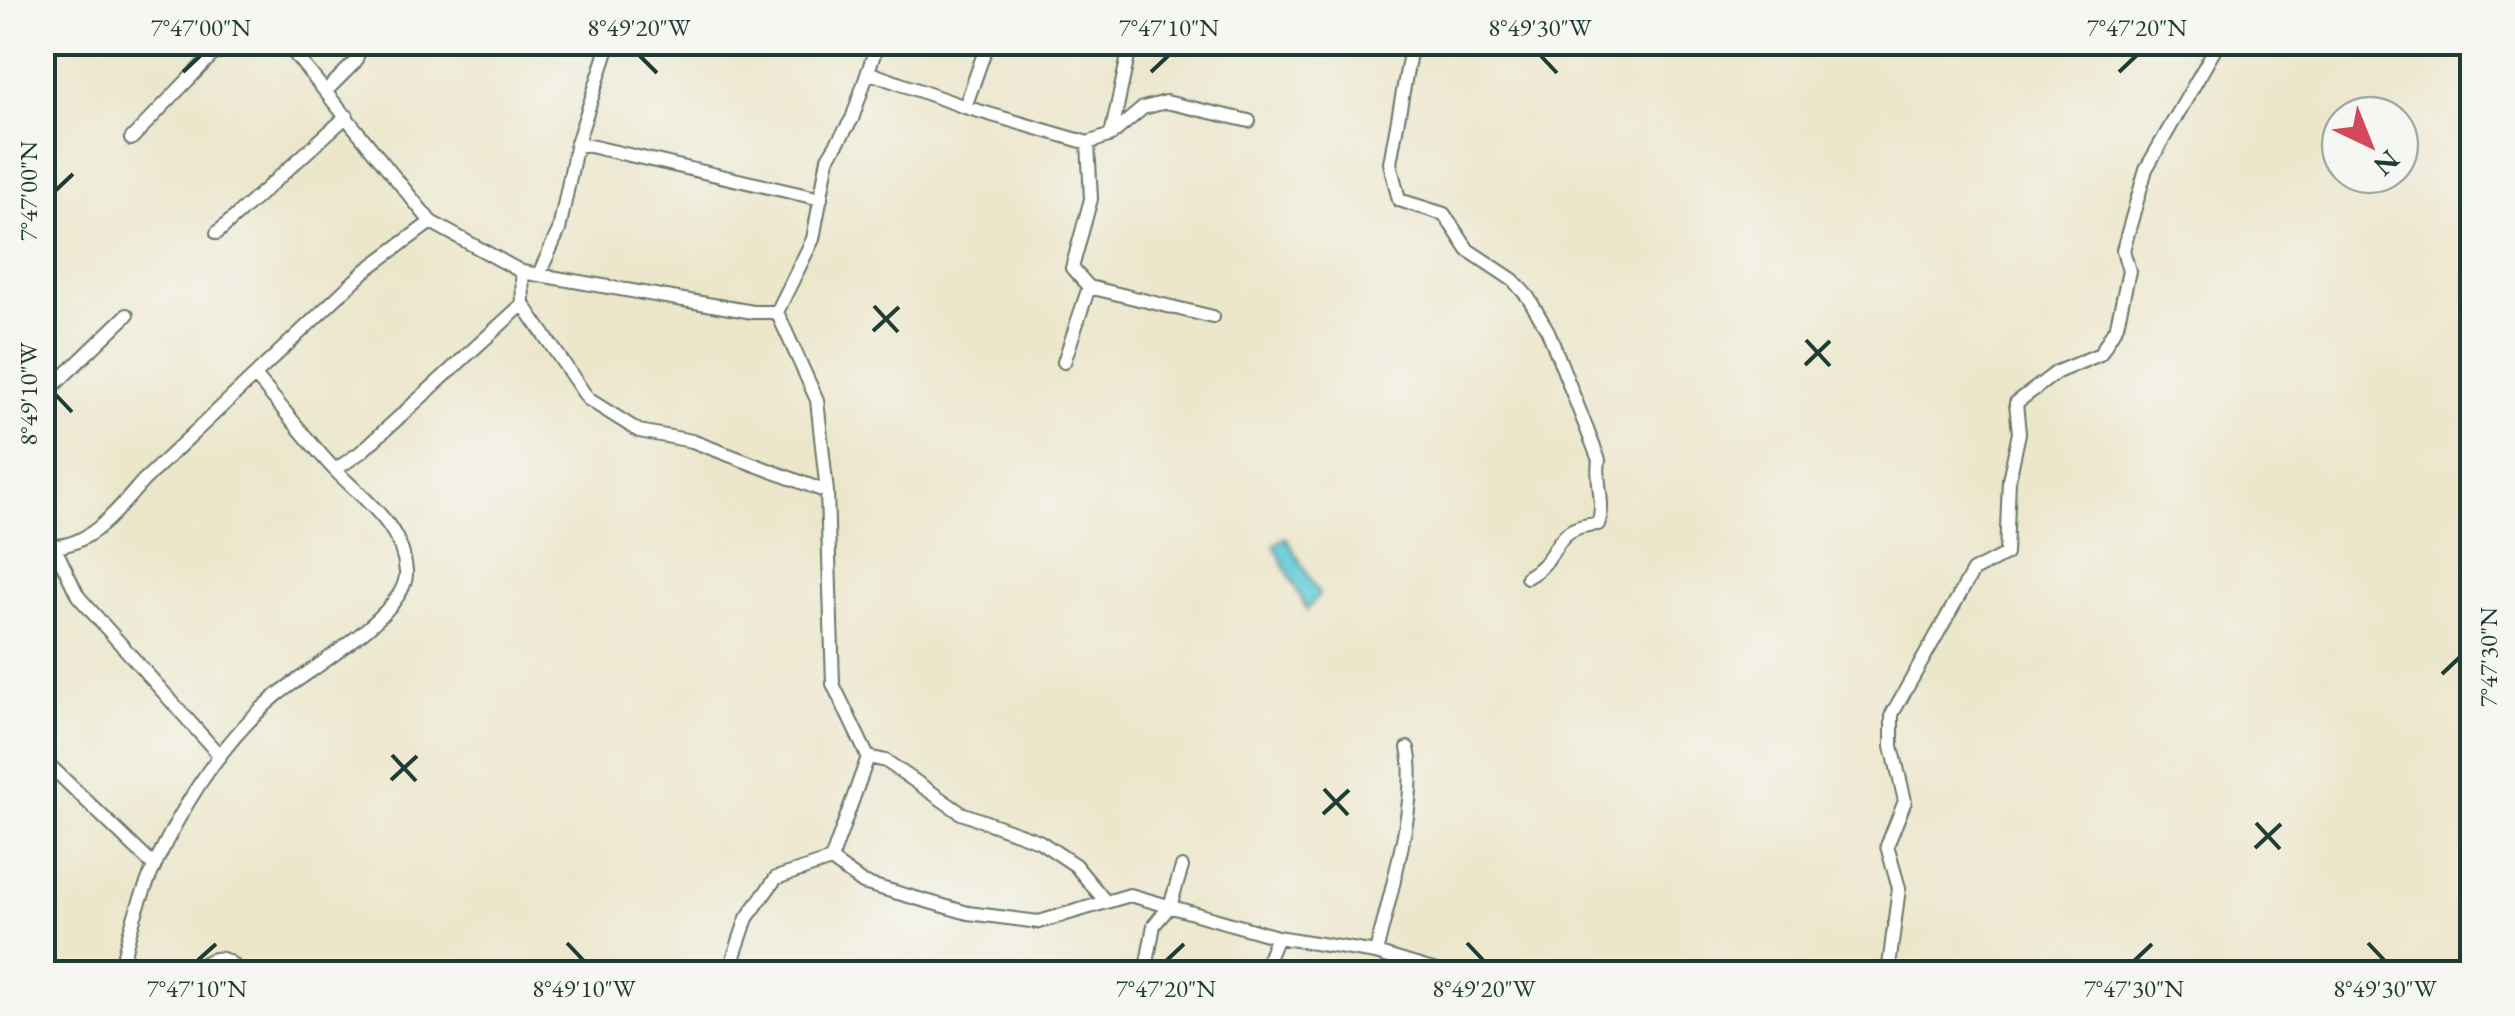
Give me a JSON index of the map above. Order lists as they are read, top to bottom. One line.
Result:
{"north":"bottom right","coordinates":["7°47'00\"N","8°49'20\"W","7°47'10\"N","8°49'30\"W","7°47'20\"N","8°49'10\"W","7°47'30\"N"]}
